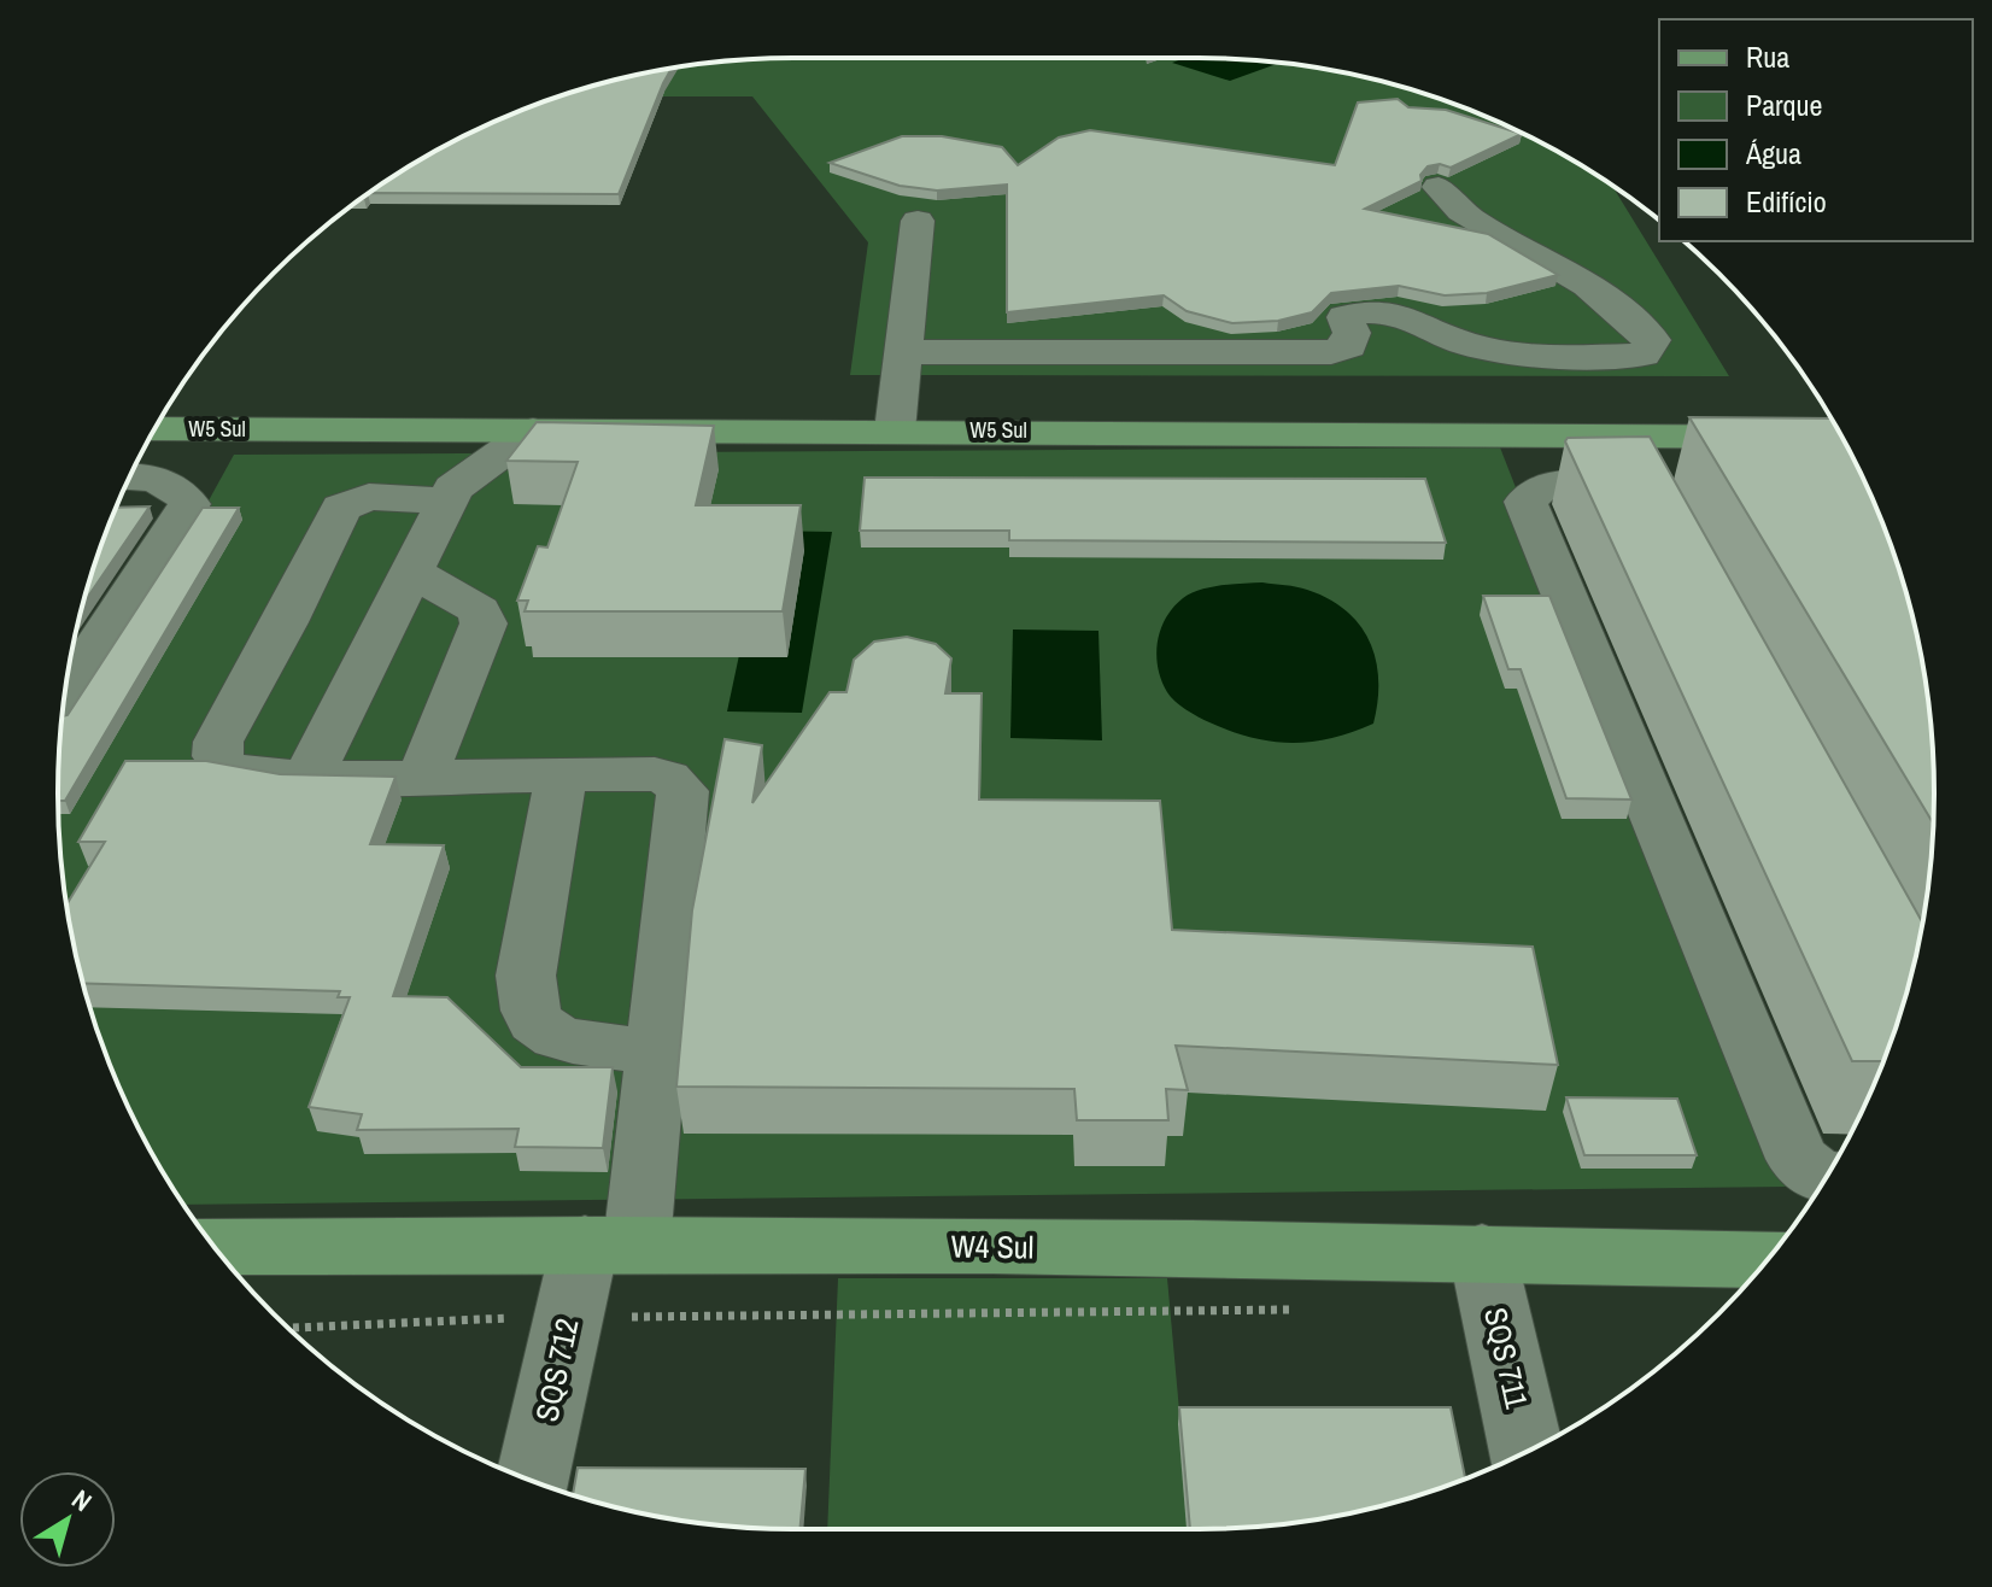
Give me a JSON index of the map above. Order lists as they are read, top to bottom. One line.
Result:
{"streets":{"main road":["W5 Sul","W4 Sul"],"street":["SQS 711","SQS 712"]},"crossings":[["W4 Sul","SQS 711"],["W4 Sul","SQS 712"]],"legend":["Rua","Parque","Água","Edifício"],"north":"top right"}
